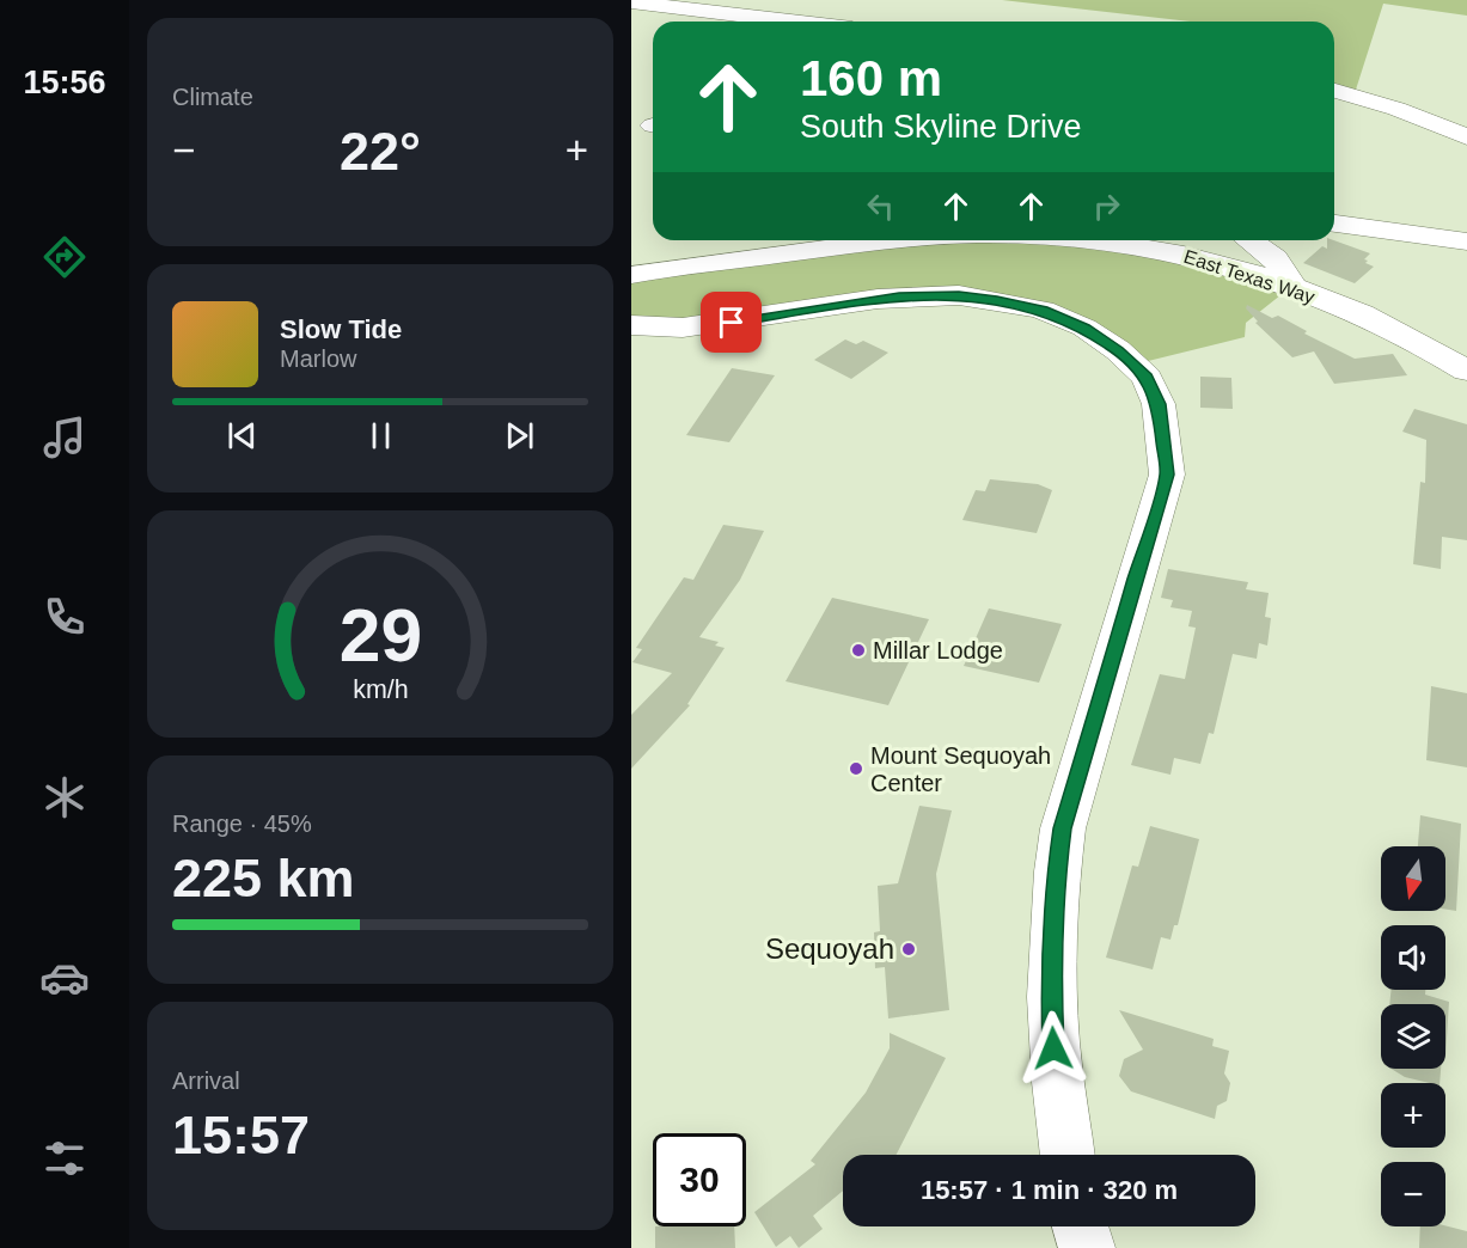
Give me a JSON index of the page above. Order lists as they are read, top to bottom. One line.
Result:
{"streets":{"street":["East Texas Way"]},"places":["Millar Lodge","Mount Sequoyah Center","Sequoyah"],"north":"bottom","page":{"tabs":"15:56","tile":["Climate",["Range · 45%","225 km"],["Arrival","15:57"]],"turn":["160 m","South Skyline Drive"],"heat":["−","22°","+"],"song":["Slow Tide","Marlow"],"map_buttons":["+","−"],"limit":"30","trip":"15:57 · 1 min · 320 m","gauge":["29","km/h"]}}
